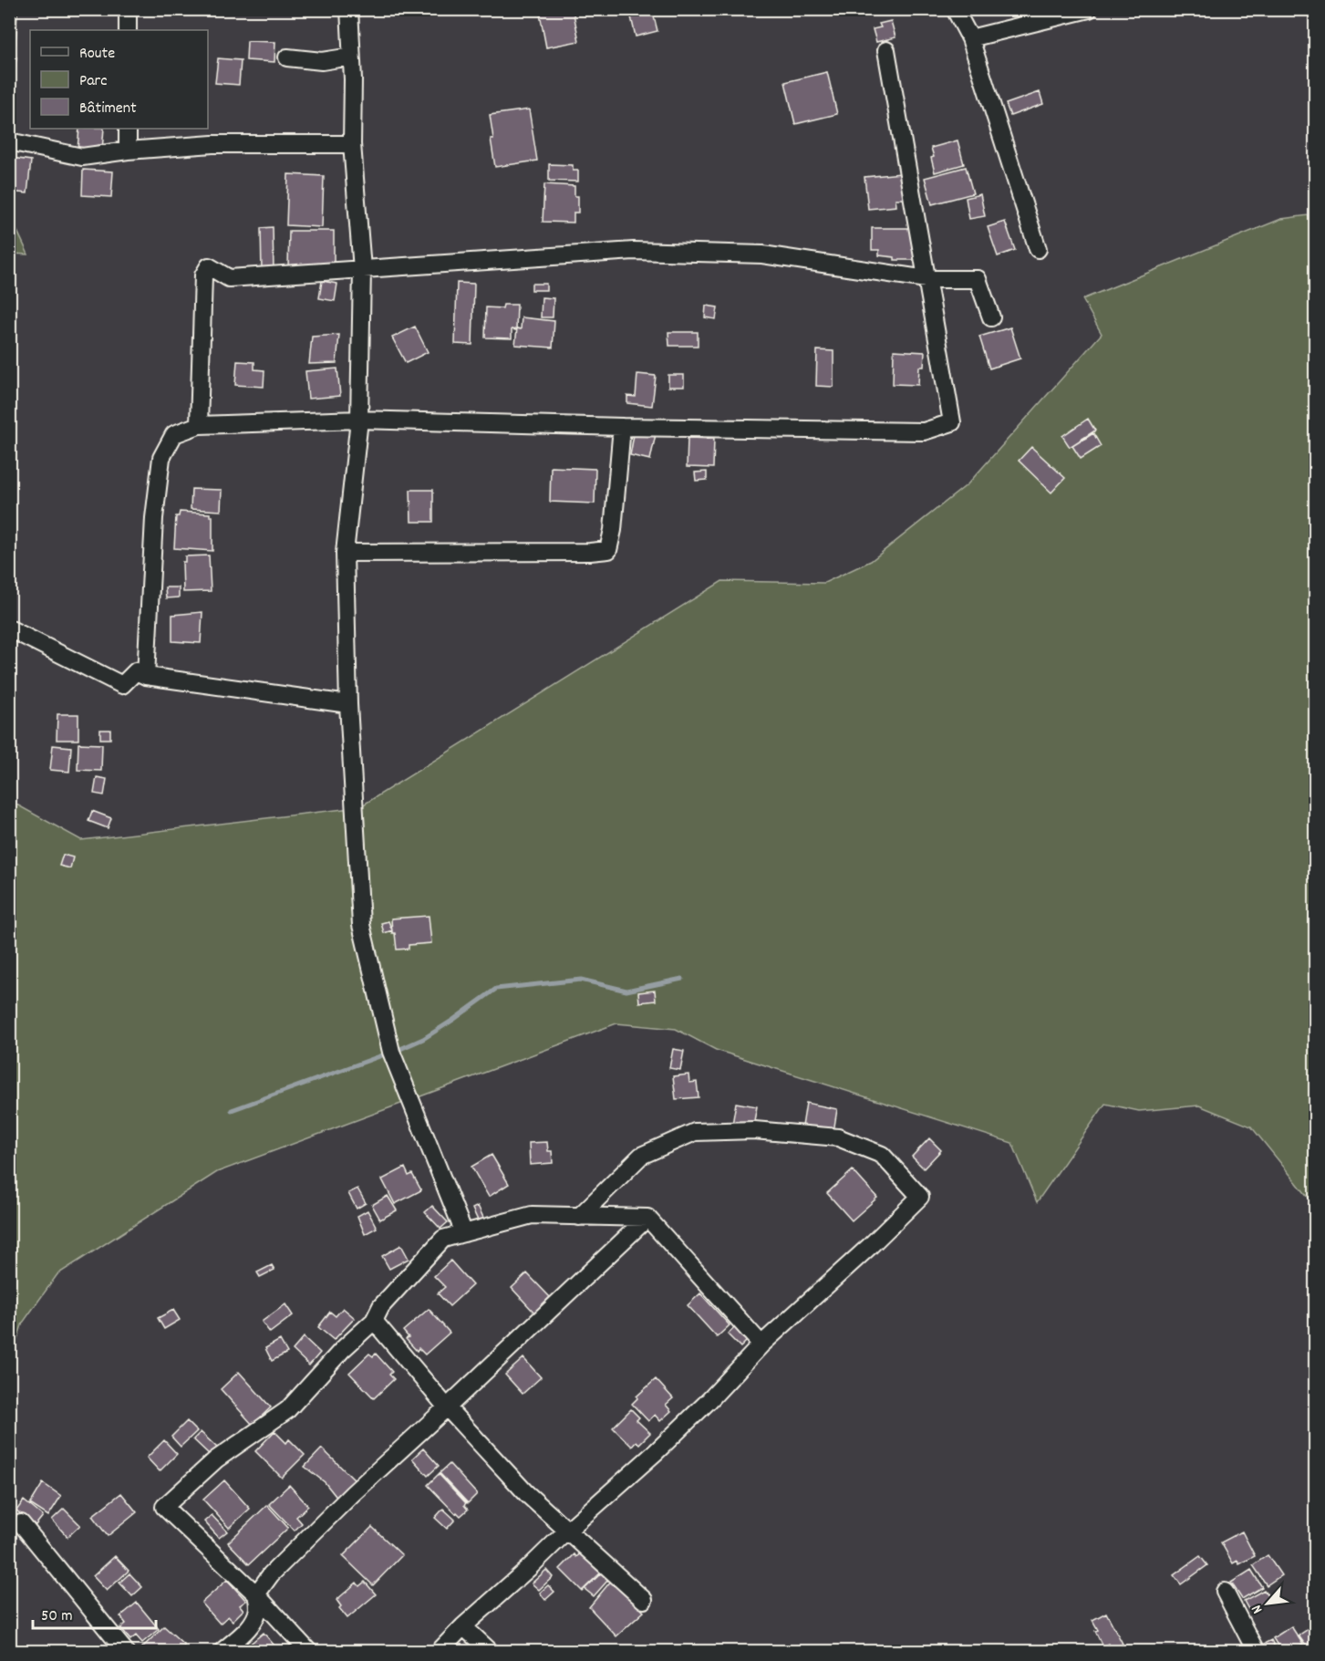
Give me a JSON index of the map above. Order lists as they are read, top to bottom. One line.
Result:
{"legend":["Route","Parc","Bâtiment"],"scale_bar":"50 m","north":"bottom left"}
